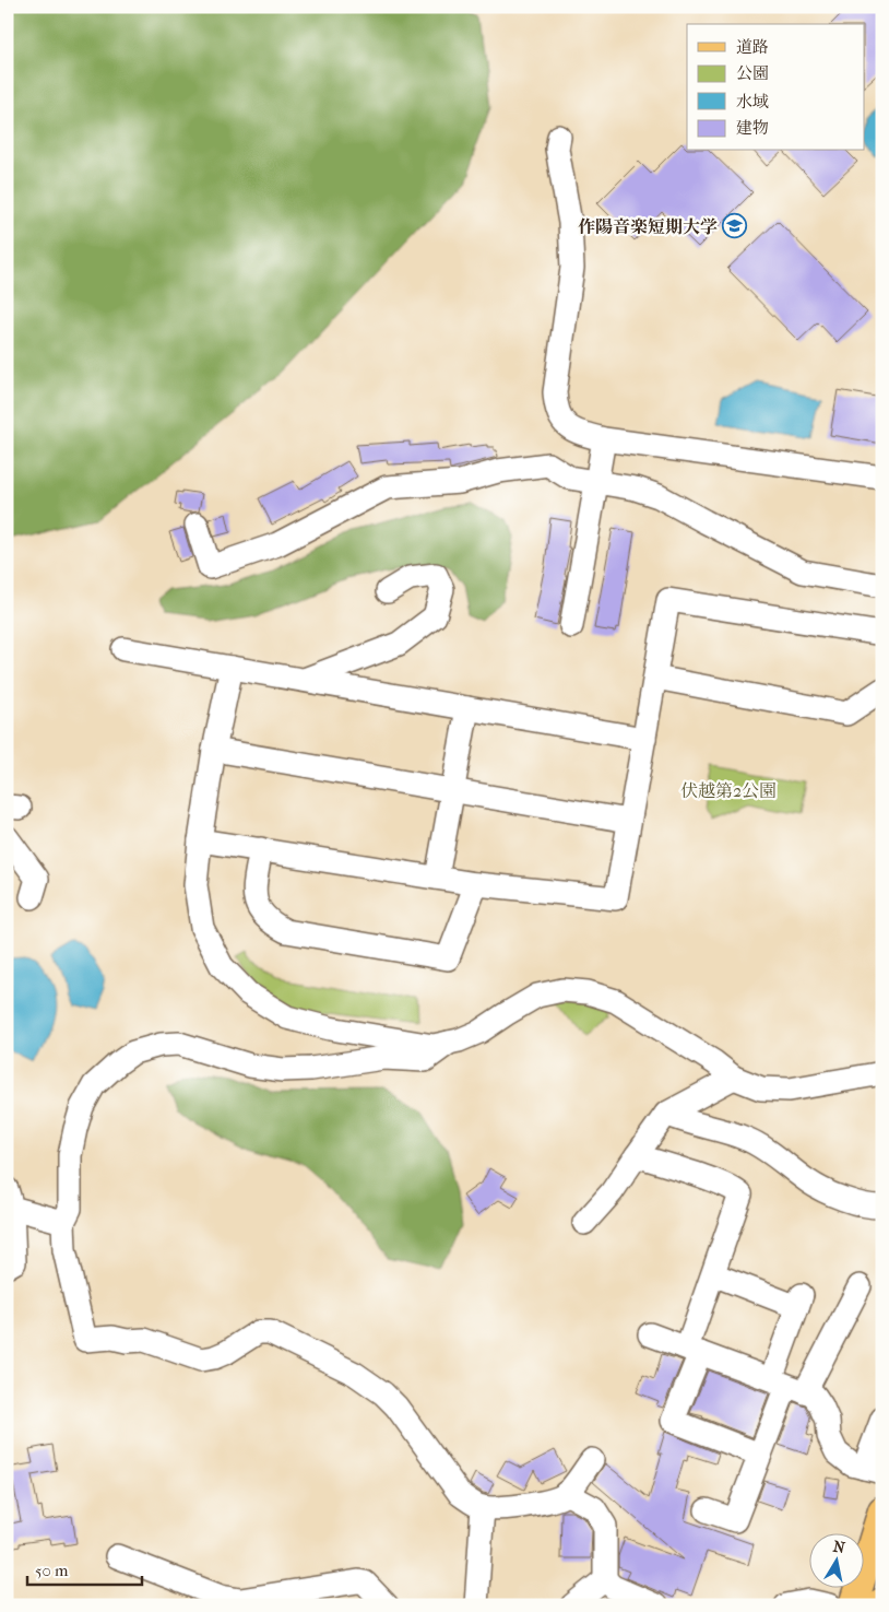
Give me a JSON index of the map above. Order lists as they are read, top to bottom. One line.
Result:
{"parks":["伏越第2公園"],"places":{"school or university":["作陽音楽短期大学"]},"legend":["道路","公園","水域","建物"],"scale_bar":"50 m","north":"top"}
